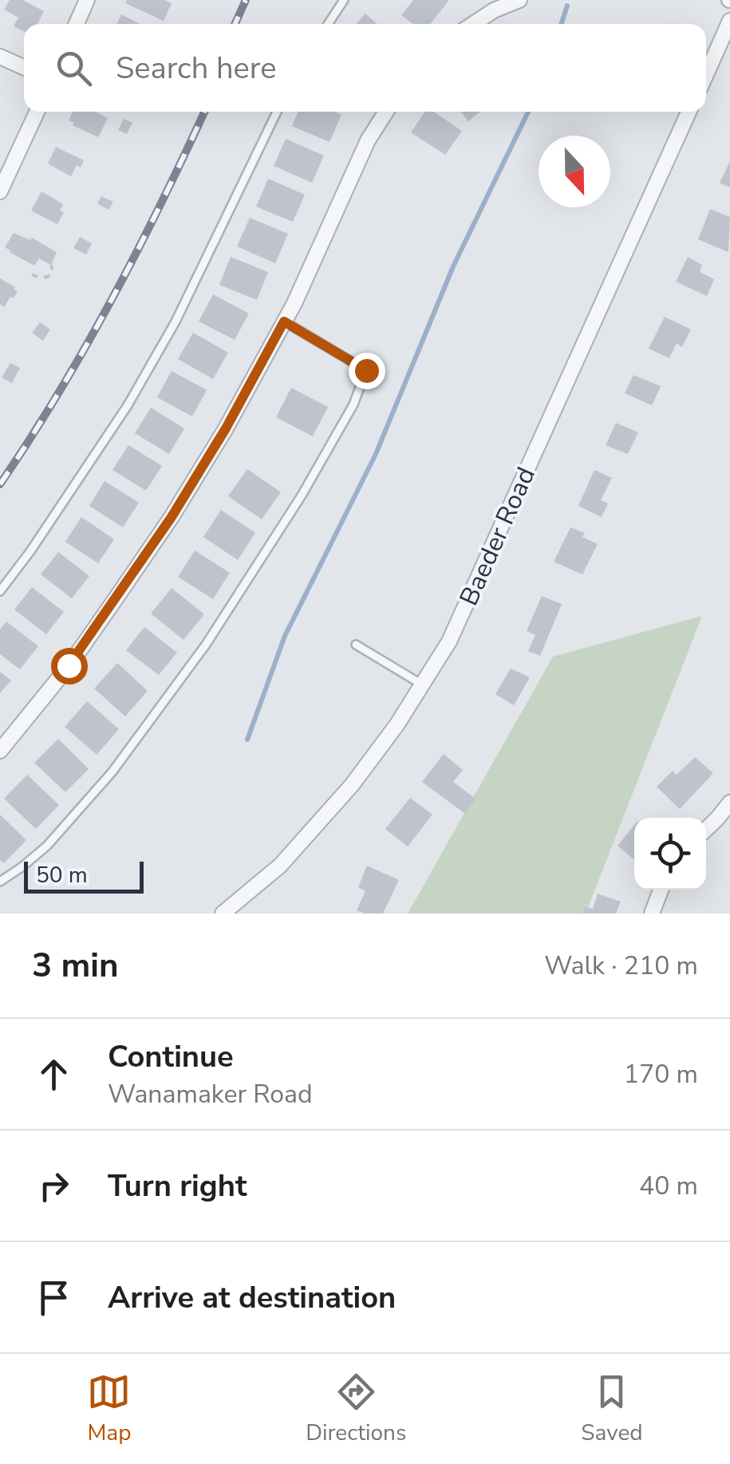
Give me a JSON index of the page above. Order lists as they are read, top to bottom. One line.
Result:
{"streets":{"street":["Baeder Road"]},"scale_bar":"50 m","north":"bottom","page":{"search":"Search here","scale":"50 m","heading":["3 min","Walk · 210 m"],"list":[["Continue","Wanamaker Road","170 m"],["Turn right","40 m"],"Arrive at destination"],"nav":["Map","Directions","Saved"]}}
